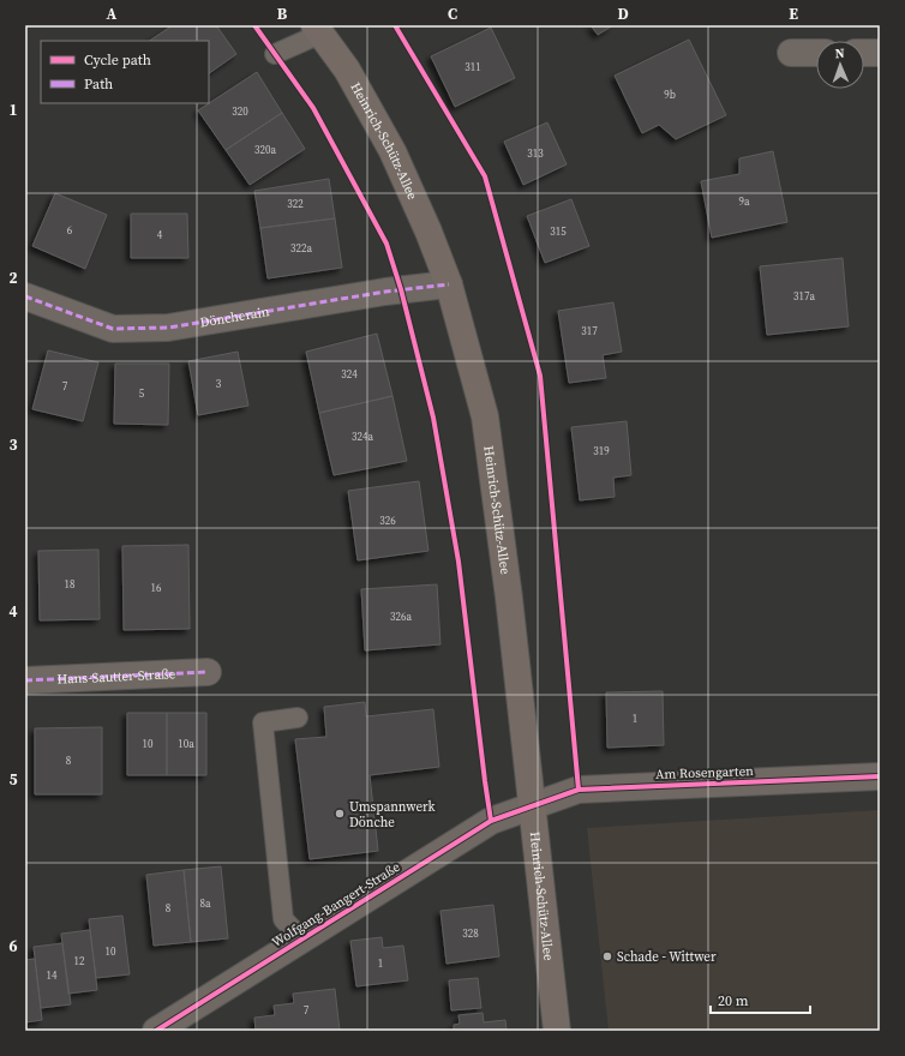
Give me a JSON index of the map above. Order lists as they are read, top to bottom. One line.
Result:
{"streets":{"main road":["Heinrich-Schütz-Allee"],"street":["Döncherain","Hans-Sautter-Straße","Am Rosengarten","Wolfgang-Bangert-Straße"]},"crossings":[["Heinrich-Schütz-Allee","Döncherain"],["Heinrich-Schütz-Allee","Am Rosengarten"],["Heinrich-Schütz-Allee","Wolfgang-Bangert-Straße"],["Am Rosengarten","Wolfgang-Bangert-Straße"]],"places":["Umspannwerk Dönche","Schade - Wittwer"],"house_numbers":["311","9b","320","320a","313","9a","322","6","315","4","322a","317a","317","324","3","7","5","324a","319","326","18","16","326a","1","10","10a","8","8a","8","328","10","12","1","14","7"],"legend":["Cycle path","Path"],"scale_bar":"20 m","north":"top","grid":{"columns":["A","B","C","D","E"],"rows":["1","2","3","4","5","6"]}}
